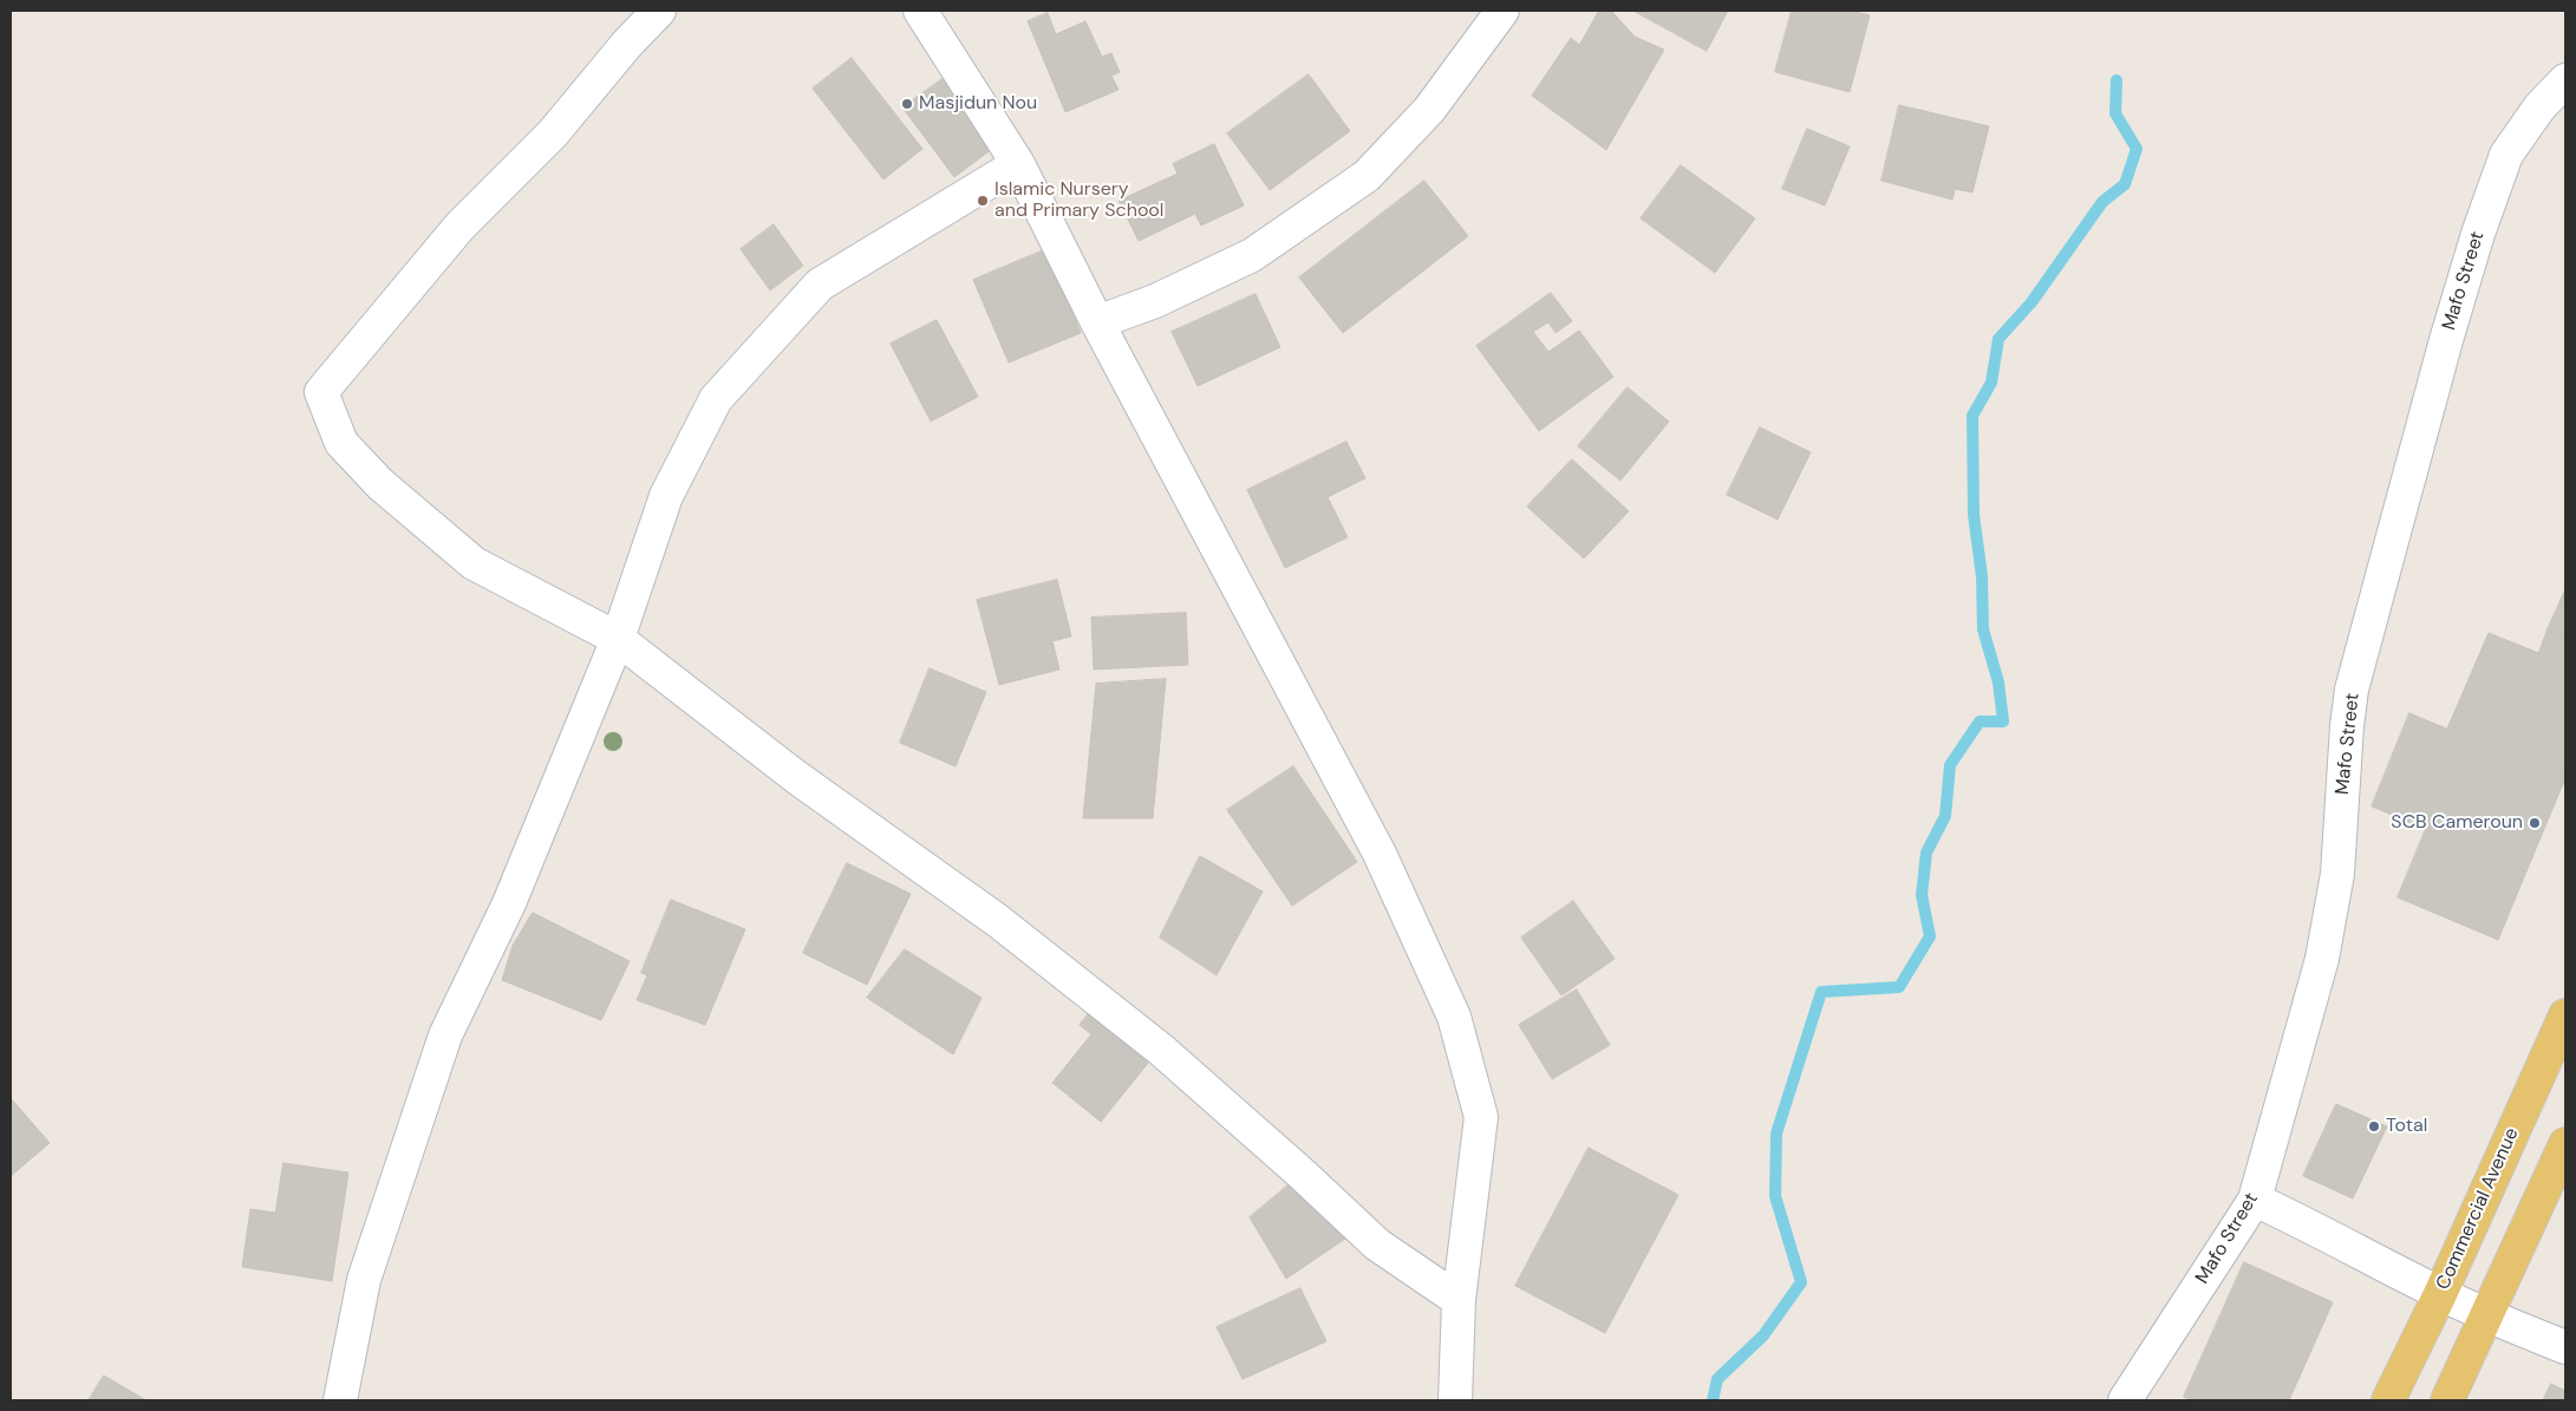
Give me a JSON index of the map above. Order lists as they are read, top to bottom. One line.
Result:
{"streets":{"main road":["Commercial Avenue"],"street":["Mafo Street"]},"places":["Masjidun Nou","Islamic Nursery and Primary School","SCB Cameroun","Total"]}
